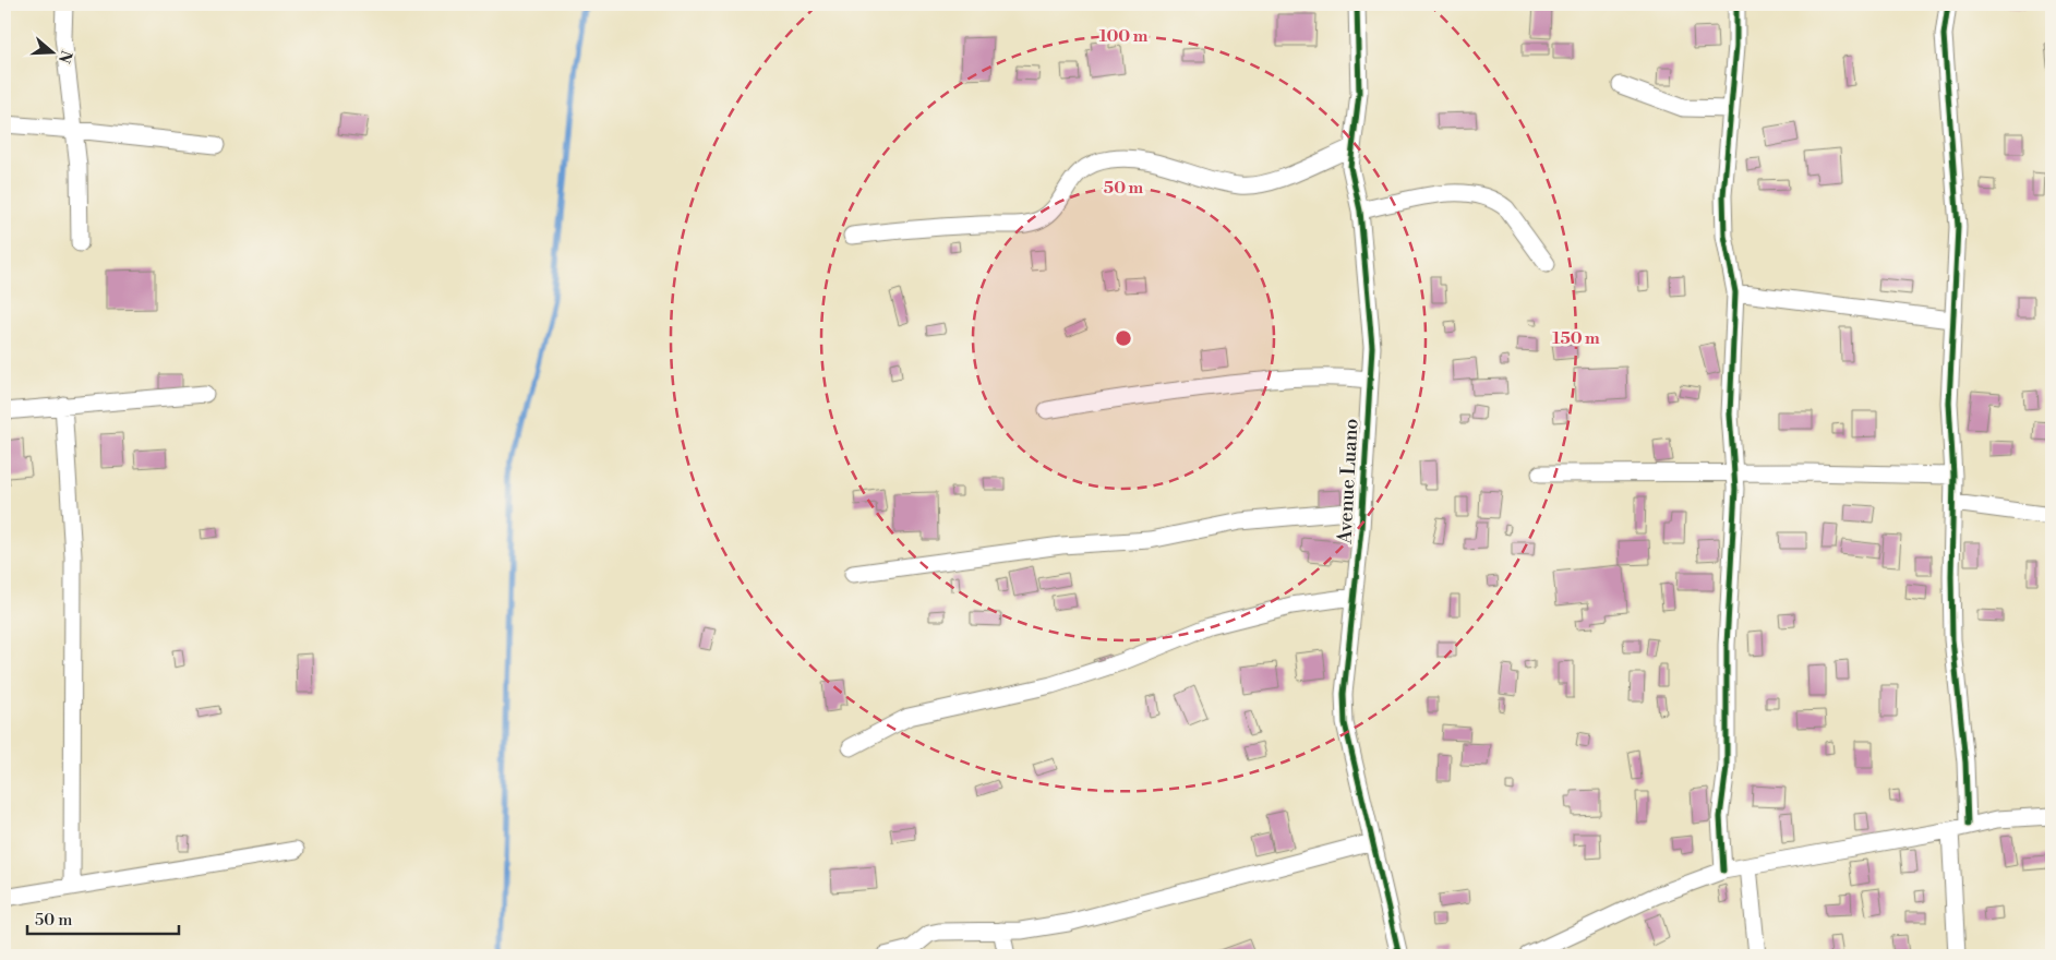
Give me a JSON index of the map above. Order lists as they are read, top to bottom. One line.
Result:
{"streets":{"street":["Avenue Luano"]},"scale_bar":"50 m","north":"right","rings":["100 m","50 m","150 m"]}
